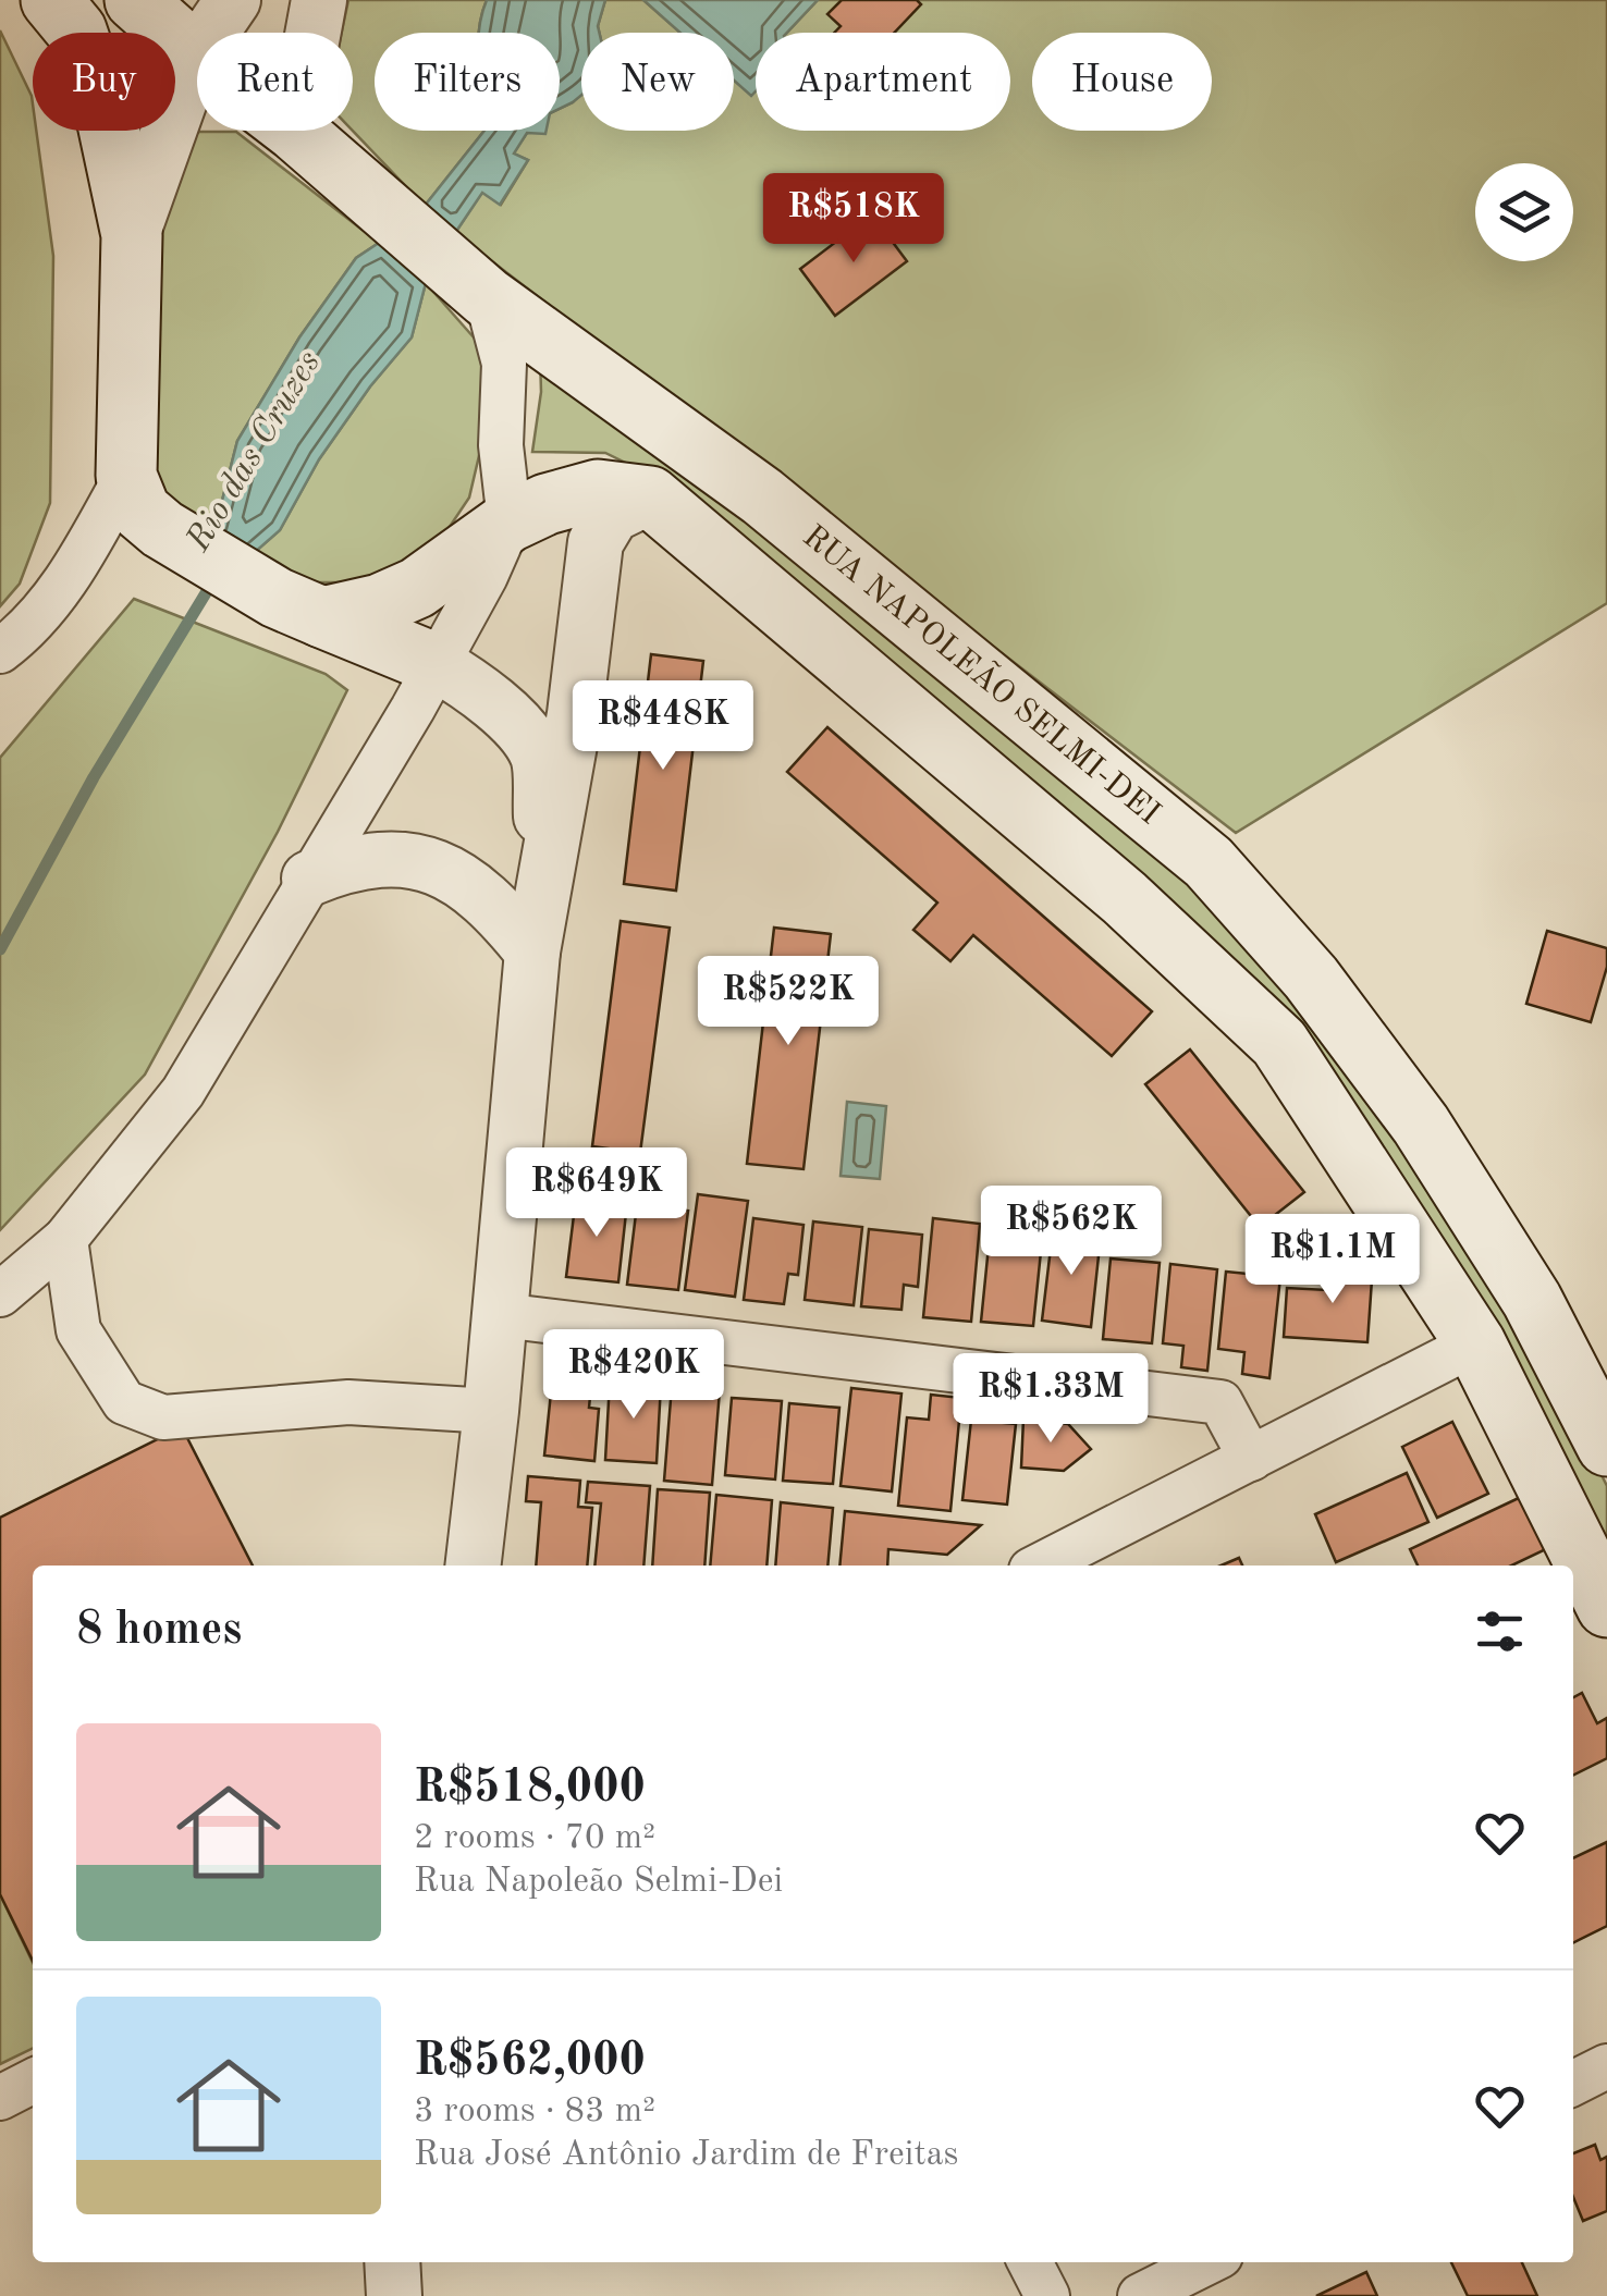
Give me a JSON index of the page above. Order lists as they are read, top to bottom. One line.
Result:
{"streets":{"main road":["RUA NAPOLEÃO SELMI-DEI"]},"water":["Rio das Cruzes"],"page":{"chip":["Buy","Rent","Filters","New","Apartment","House"],"price":["R$518K","R$448K","R$522K","R$649K","R$562K","R$1.1M","R$420K","R$1.33M"],"heading":"8 homes","list":[{"name":"R$518,000","note":"2 rooms · 70 m² · Rua Napoleão Selmi-Dei"},{"name":"R$562,000","note":"3 rooms · 83 m² · Rua José Antônio Jardim de Freitas"}]}}
